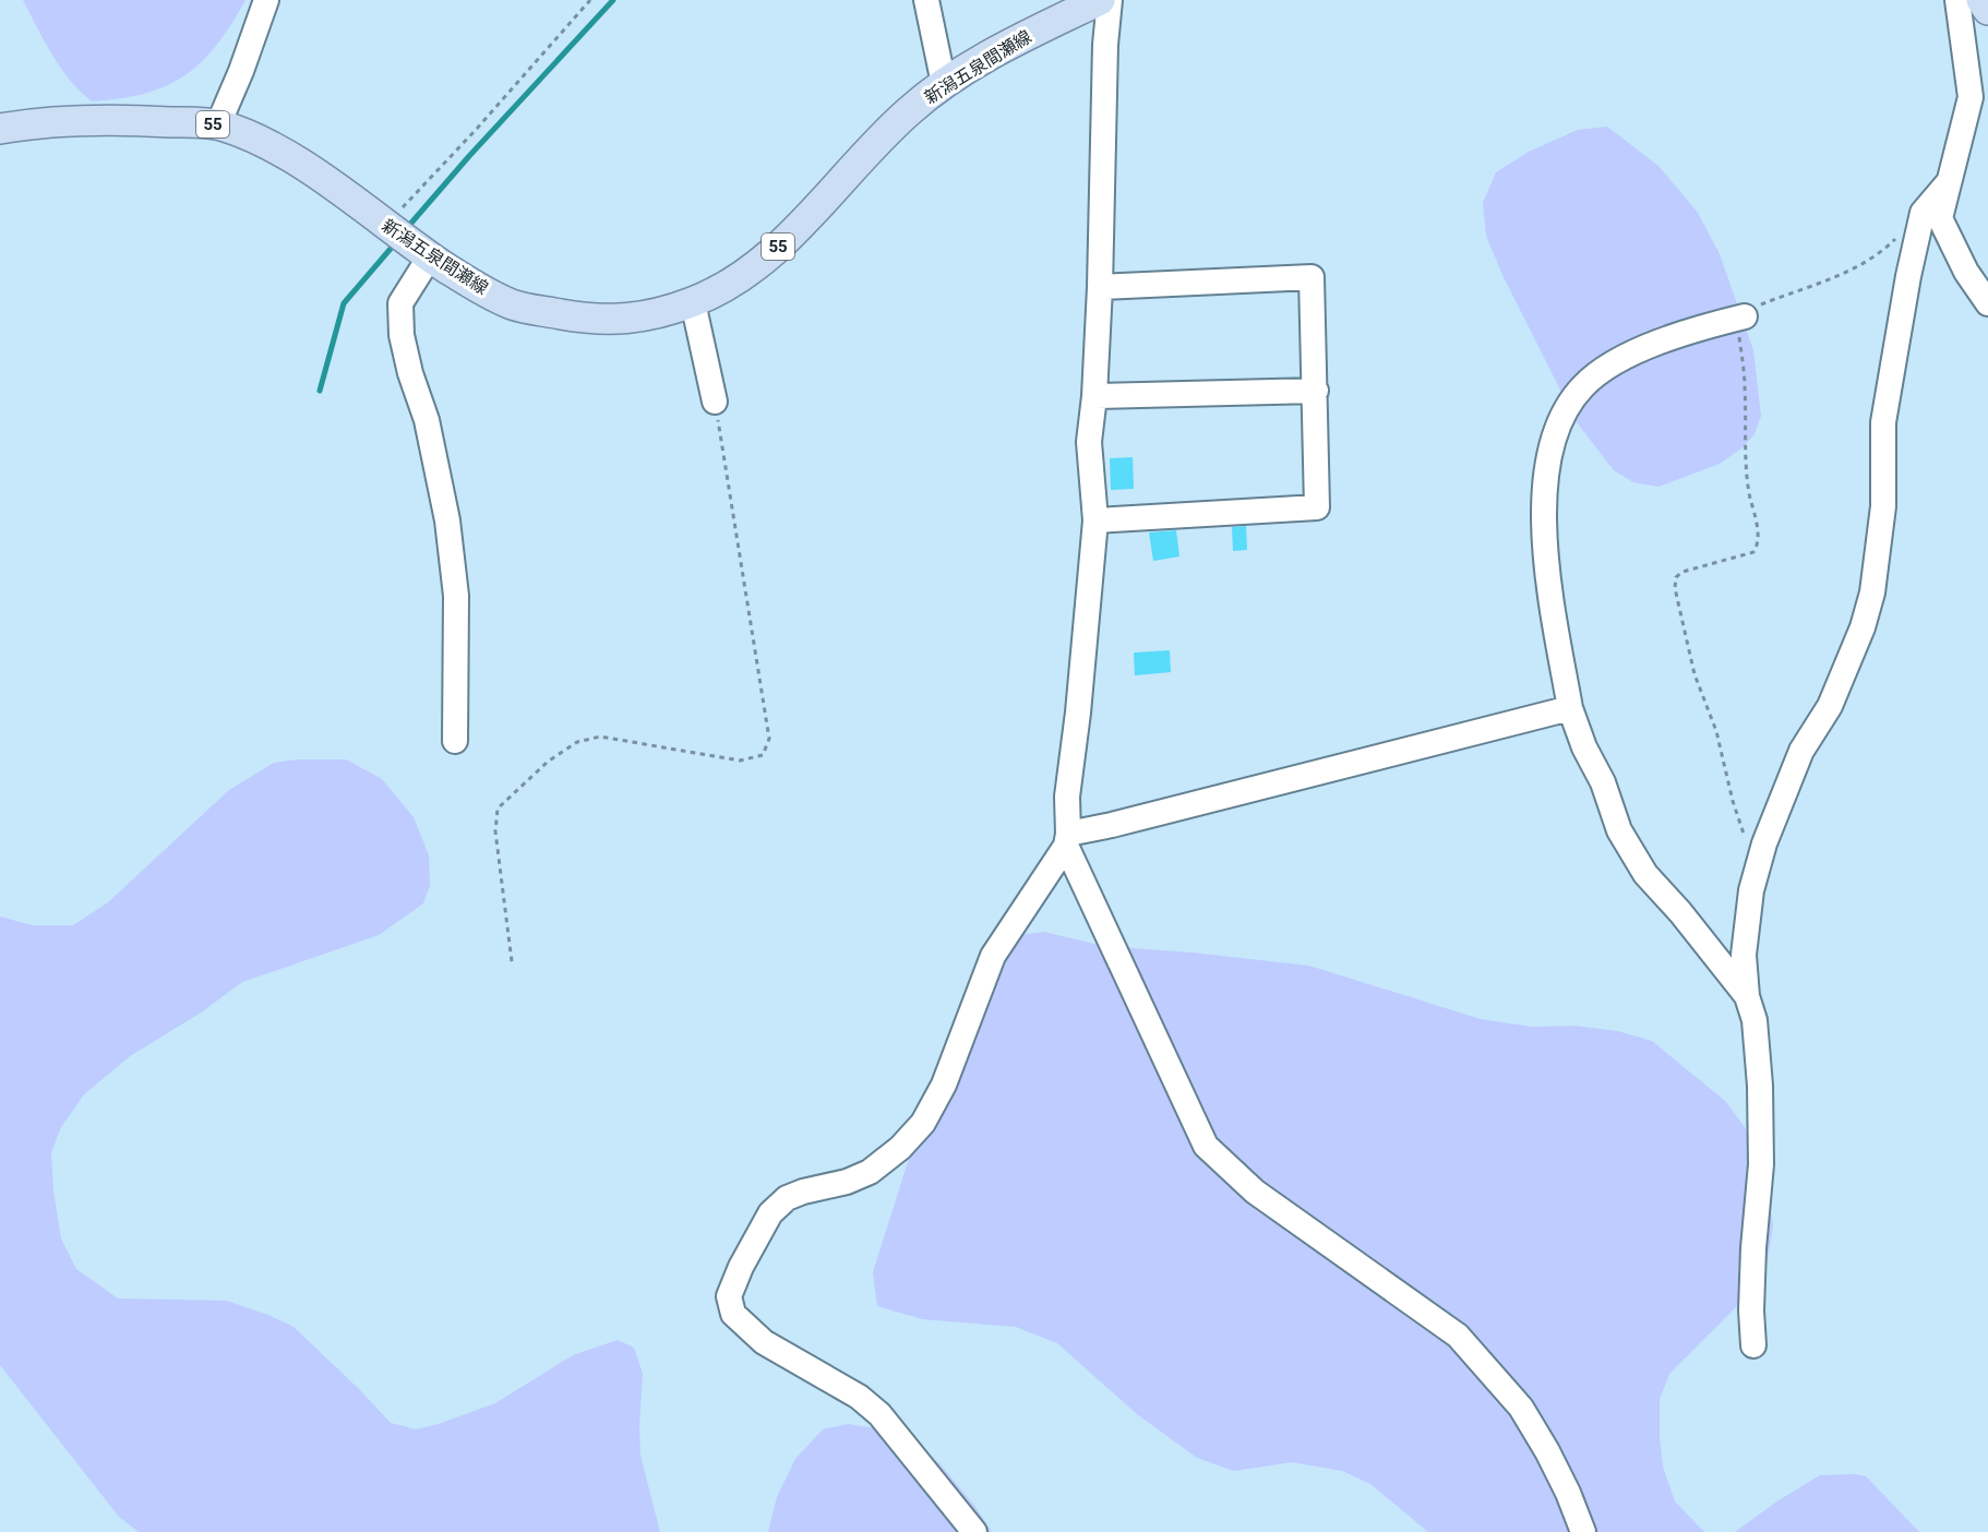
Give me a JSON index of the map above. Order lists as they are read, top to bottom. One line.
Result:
{"streets":{"main road":["新潟五泉間瀬線","55"]}}
